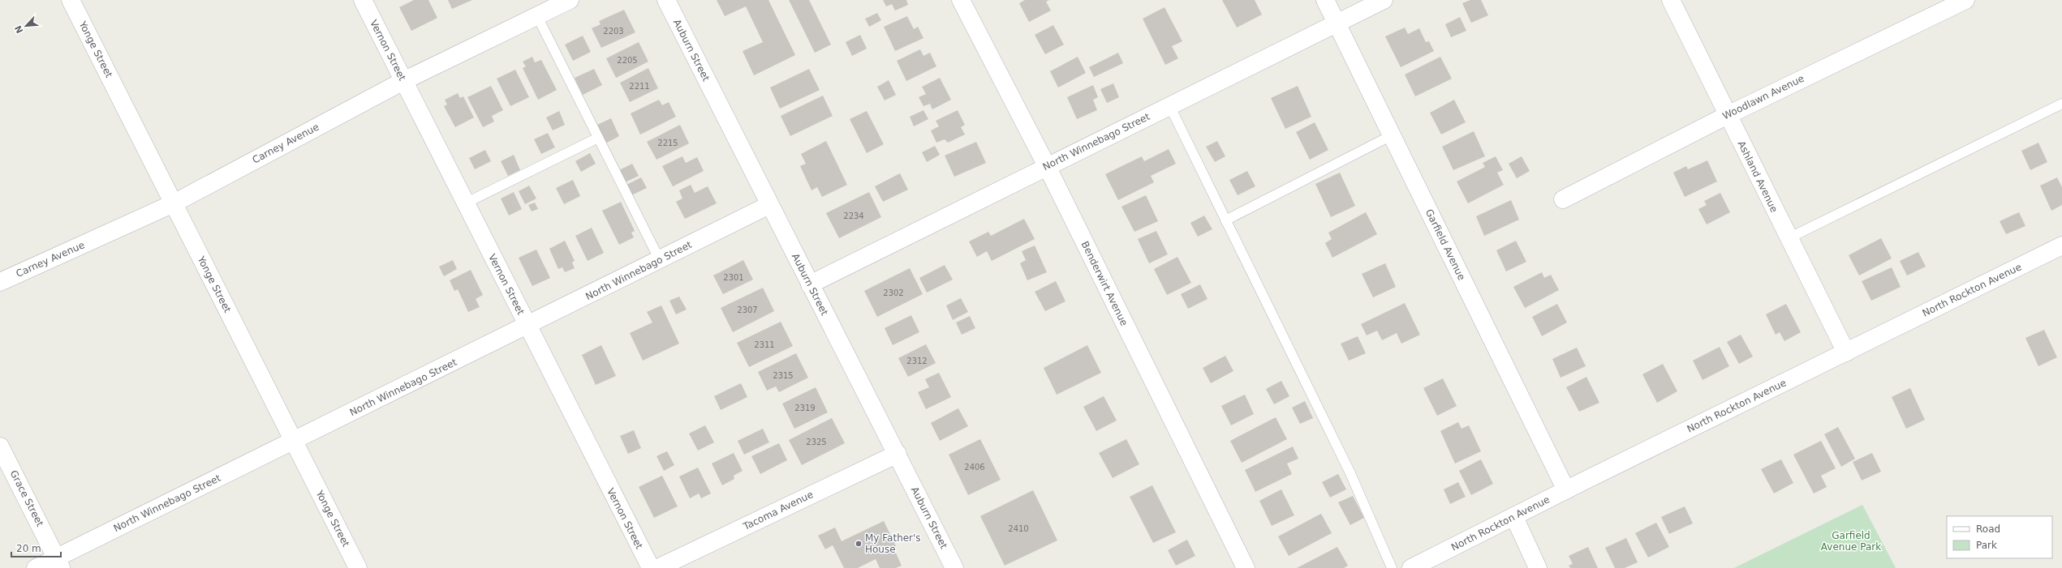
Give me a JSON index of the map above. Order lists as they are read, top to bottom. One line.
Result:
{"streets":{"street":["Yonge Street","Vernon Street","Auburn Street","Woodlawn Avenue","North Winnebago Street","Carney Avenue","Ashland Avenue","Garfield Avenue","Benderwirt Avenue","North Rockton Avenue","Grace Street","Tacoma Avenue"]},"crossings":[["Yonge Street","North Winnebago Street"],["Yonge Street","Carney Avenue"],["Vernon Street","North Winnebago Street"],["Vernon Street","Carney Avenue"],["Auburn Street","North Winnebago Street"],["Auburn Street","Tacoma Avenue"],["Woodlawn Avenue","Ashland Avenue"],["North Winnebago Street","Garfield Avenue"],["North Winnebago Street","Benderwirt Avenue"],["North Winnebago Street","Grace Street"],["Ashland Avenue","North Rockton Avenue"],["Garfield Avenue","North Rockton Avenue"]],"parks":["Garfield Avenue Park"],"places":["My Father's House"],"house_numbers":["2203","2205","2211","2215","2234","2301","2302","2307","2311","2312","2315","2319","2325","2406","2410"],"legend":["Road","Park"],"scale_bar":"20 m","north":"bottom left"}
